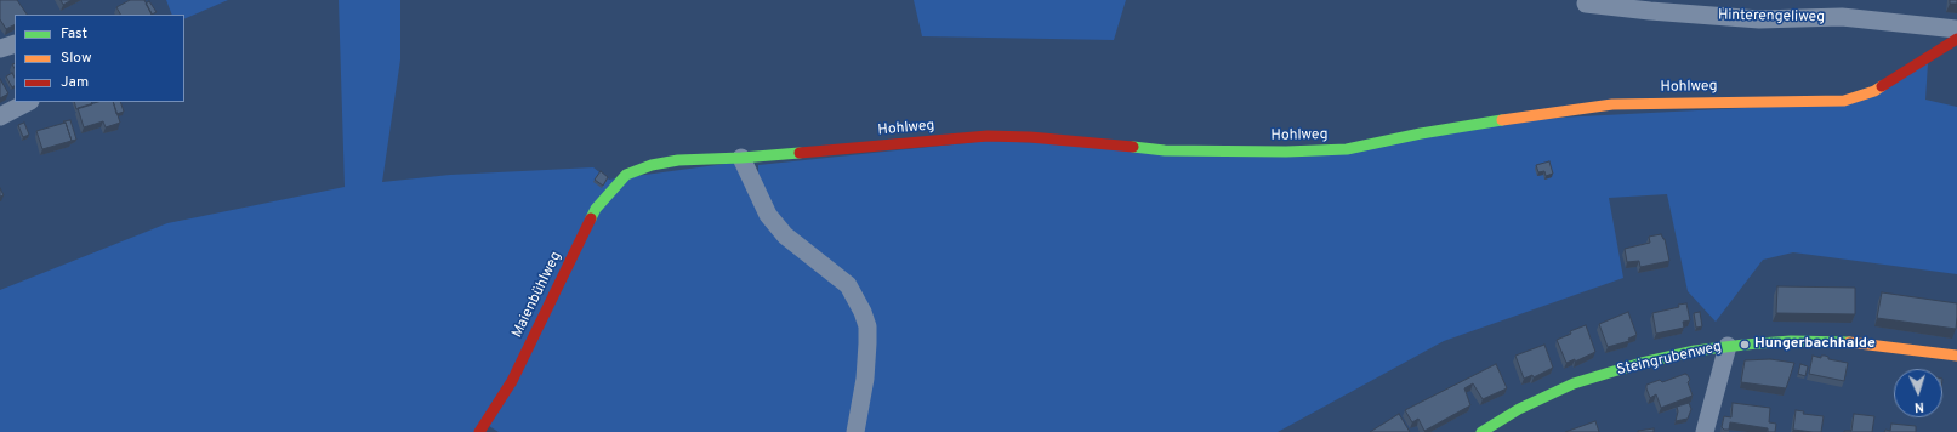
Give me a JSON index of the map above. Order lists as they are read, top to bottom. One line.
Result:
{"streets":{"street":["Hinterengeliweg","Hohlweg","Maienbühlweg","Steingrubenweg"]},"crossings":[["Hohlweg","Maienbühlweg"]],"places":["Hungerbachhalde"],"legend":["Fast","Slow","Jam"],"north":"bottom"}
